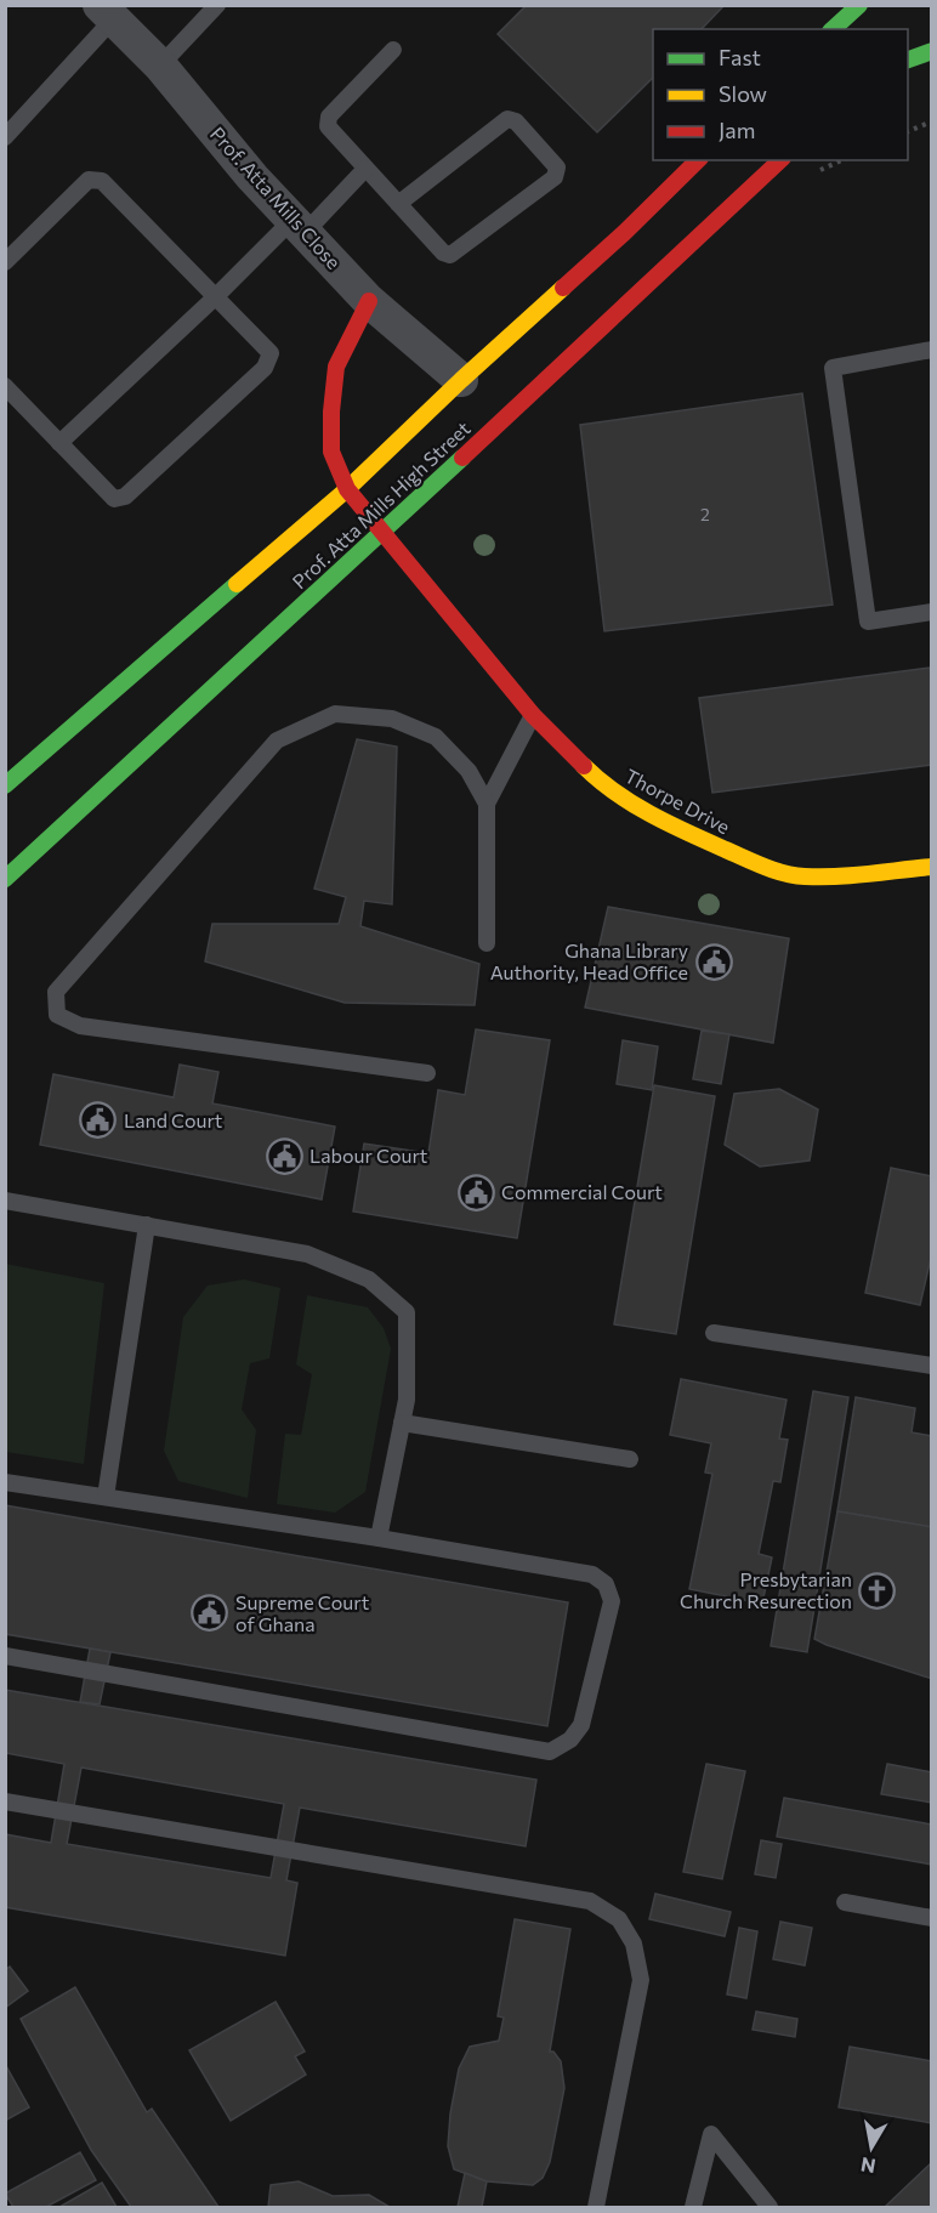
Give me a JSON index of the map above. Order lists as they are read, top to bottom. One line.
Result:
{"streets":{"main road":["Prof. Atta Mills High Street","Thorpe Drive"],"street":["Prof. Atta Mills Close"]},"crossings":[["Prof. Atta Mills Close","Prof. Atta Mills High Street"],["Prof. Atta Mills Close","Thorpe Drive"],["Prof. Atta Mills High Street","Thorpe Drive"]],"places":{"public building":["Ghana Library Authority, Head Office","Land Court","Labour Court","Commercial Court","Supreme Court of Ghana"],"church":["Presbytarian Church Resurection"]},"house_numbers":["2"],"legend":["Fast","Slow","Jam"],"north":"bottom"}
